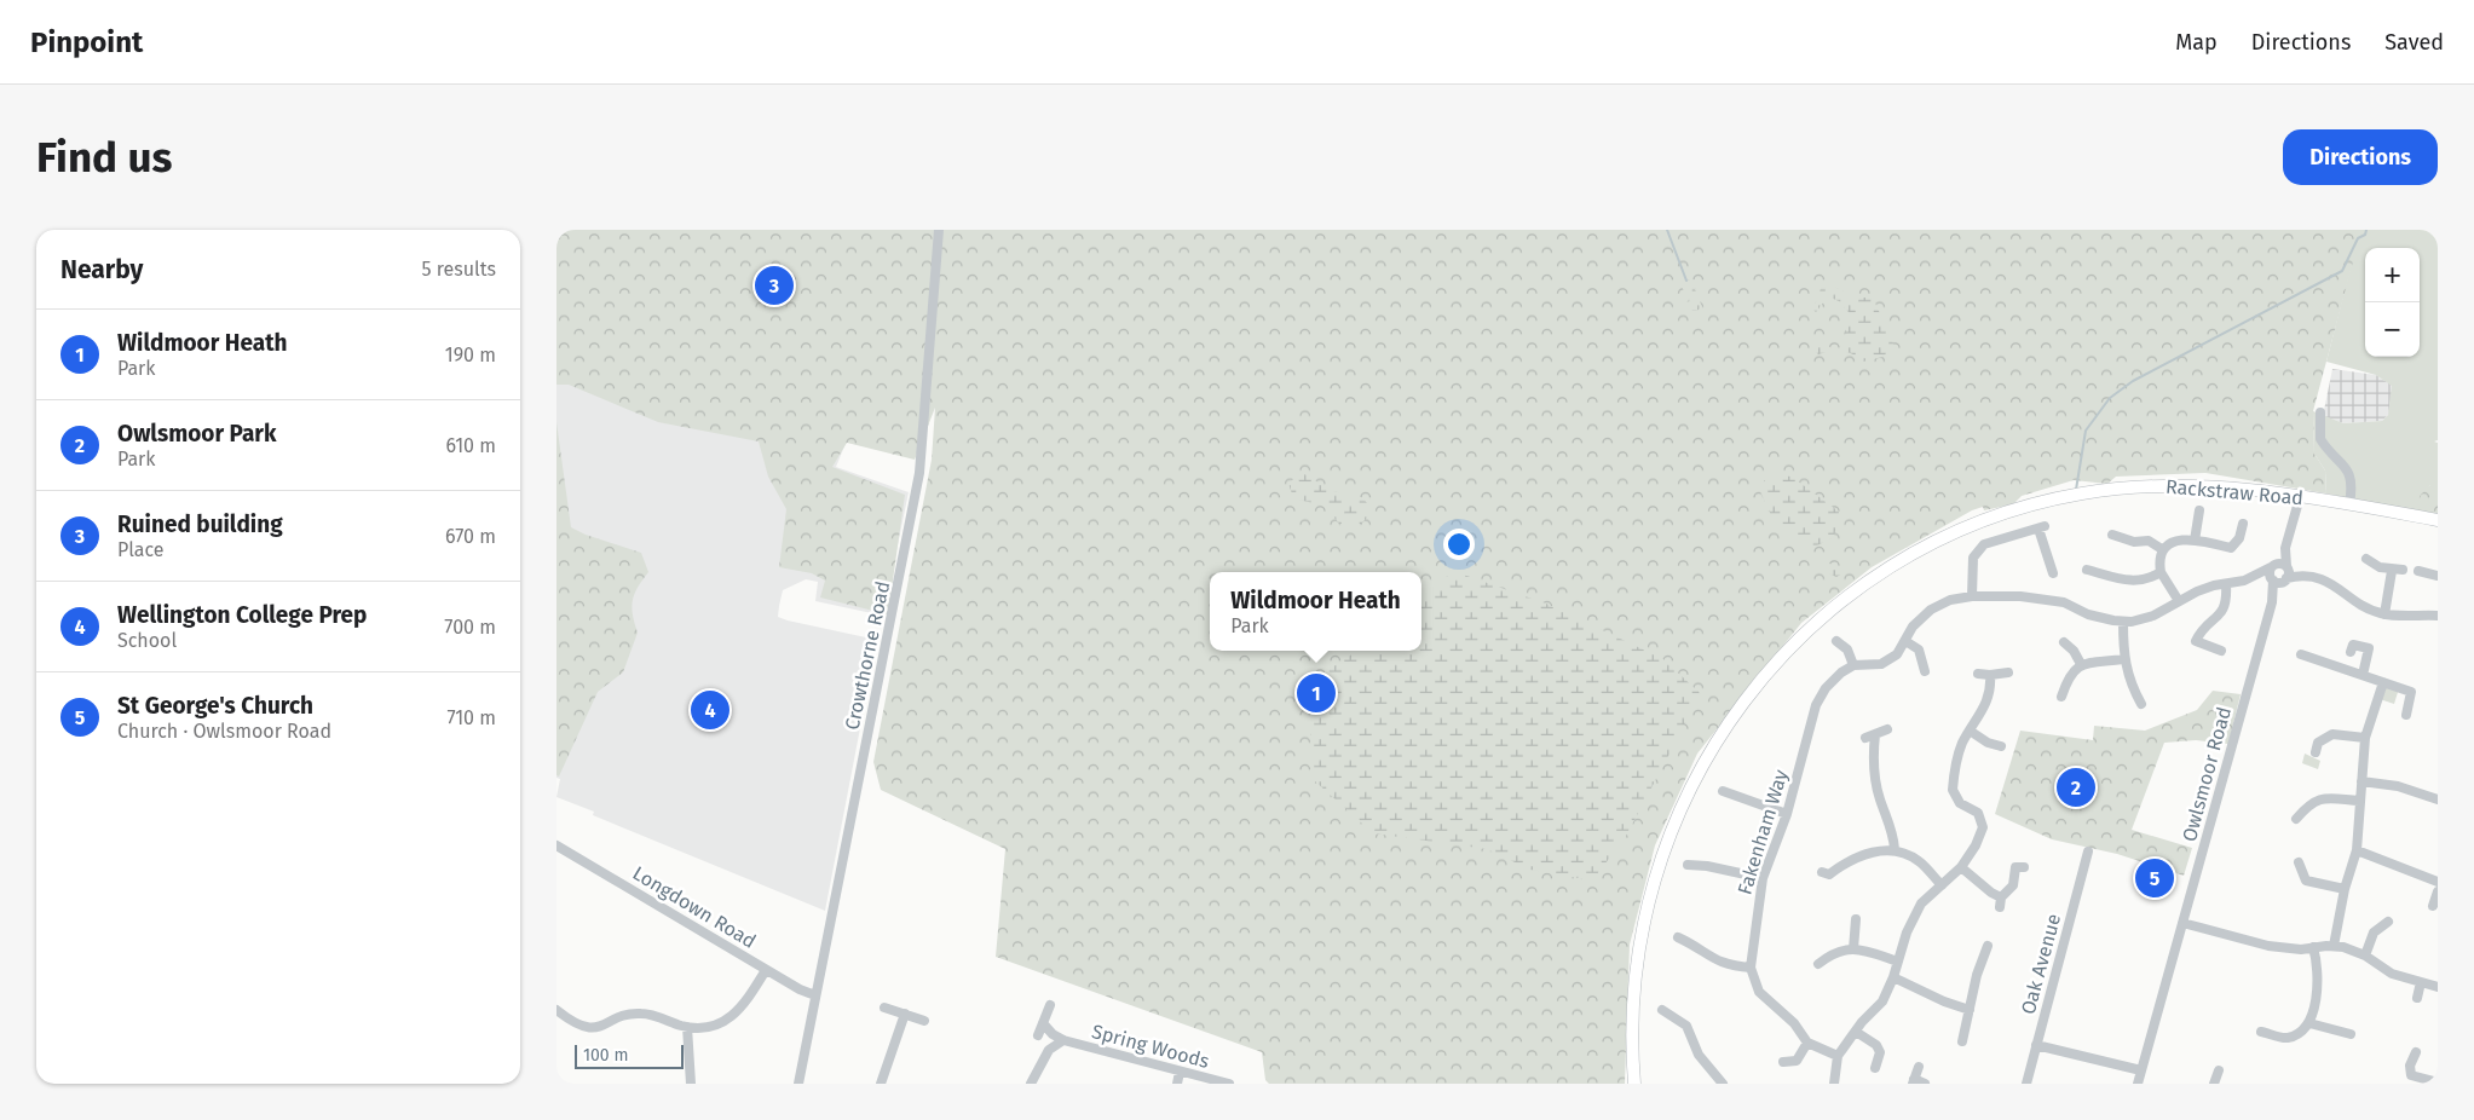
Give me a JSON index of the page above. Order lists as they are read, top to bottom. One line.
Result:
{"streets":{"main road":["Rackstraw Road"],"street":["Crowthorne Road","Owlsmoor Road","Fakenham Way","Longdown Road","Oak Avenue","Spring Woods"]},"crossings":[["Crowthorne Road","Longdown Road"]],"scale_bar":"100 m","page":{"header":"Pinpoint","nav":["Map","Directions","Saved"],"buttons":"Directions","title":"Find us","heading":["Nearby","5 results"],"map_buttons":["+","−"],"pins":["3","1","4","2","5"],"list":[{"mark":"1","name":"Wildmoor Heath","note":"Park","value":"190 m"},{"mark":"2","name":"Owlsmoor Park","note":"Park","value":"610 m"},{"mark":"3","name":"Ruined building","note":"Place","value":"670 m"},{"mark":"4","name":"Wellington College Prep","note":"School","value":"700 m"},{"mark":"5","name":"St George's Church","note":"Church · Owlsmoor Road","value":"710 m"}],"popup":["Wildmoor Heath","Park"],"scale":"100 m"}}
